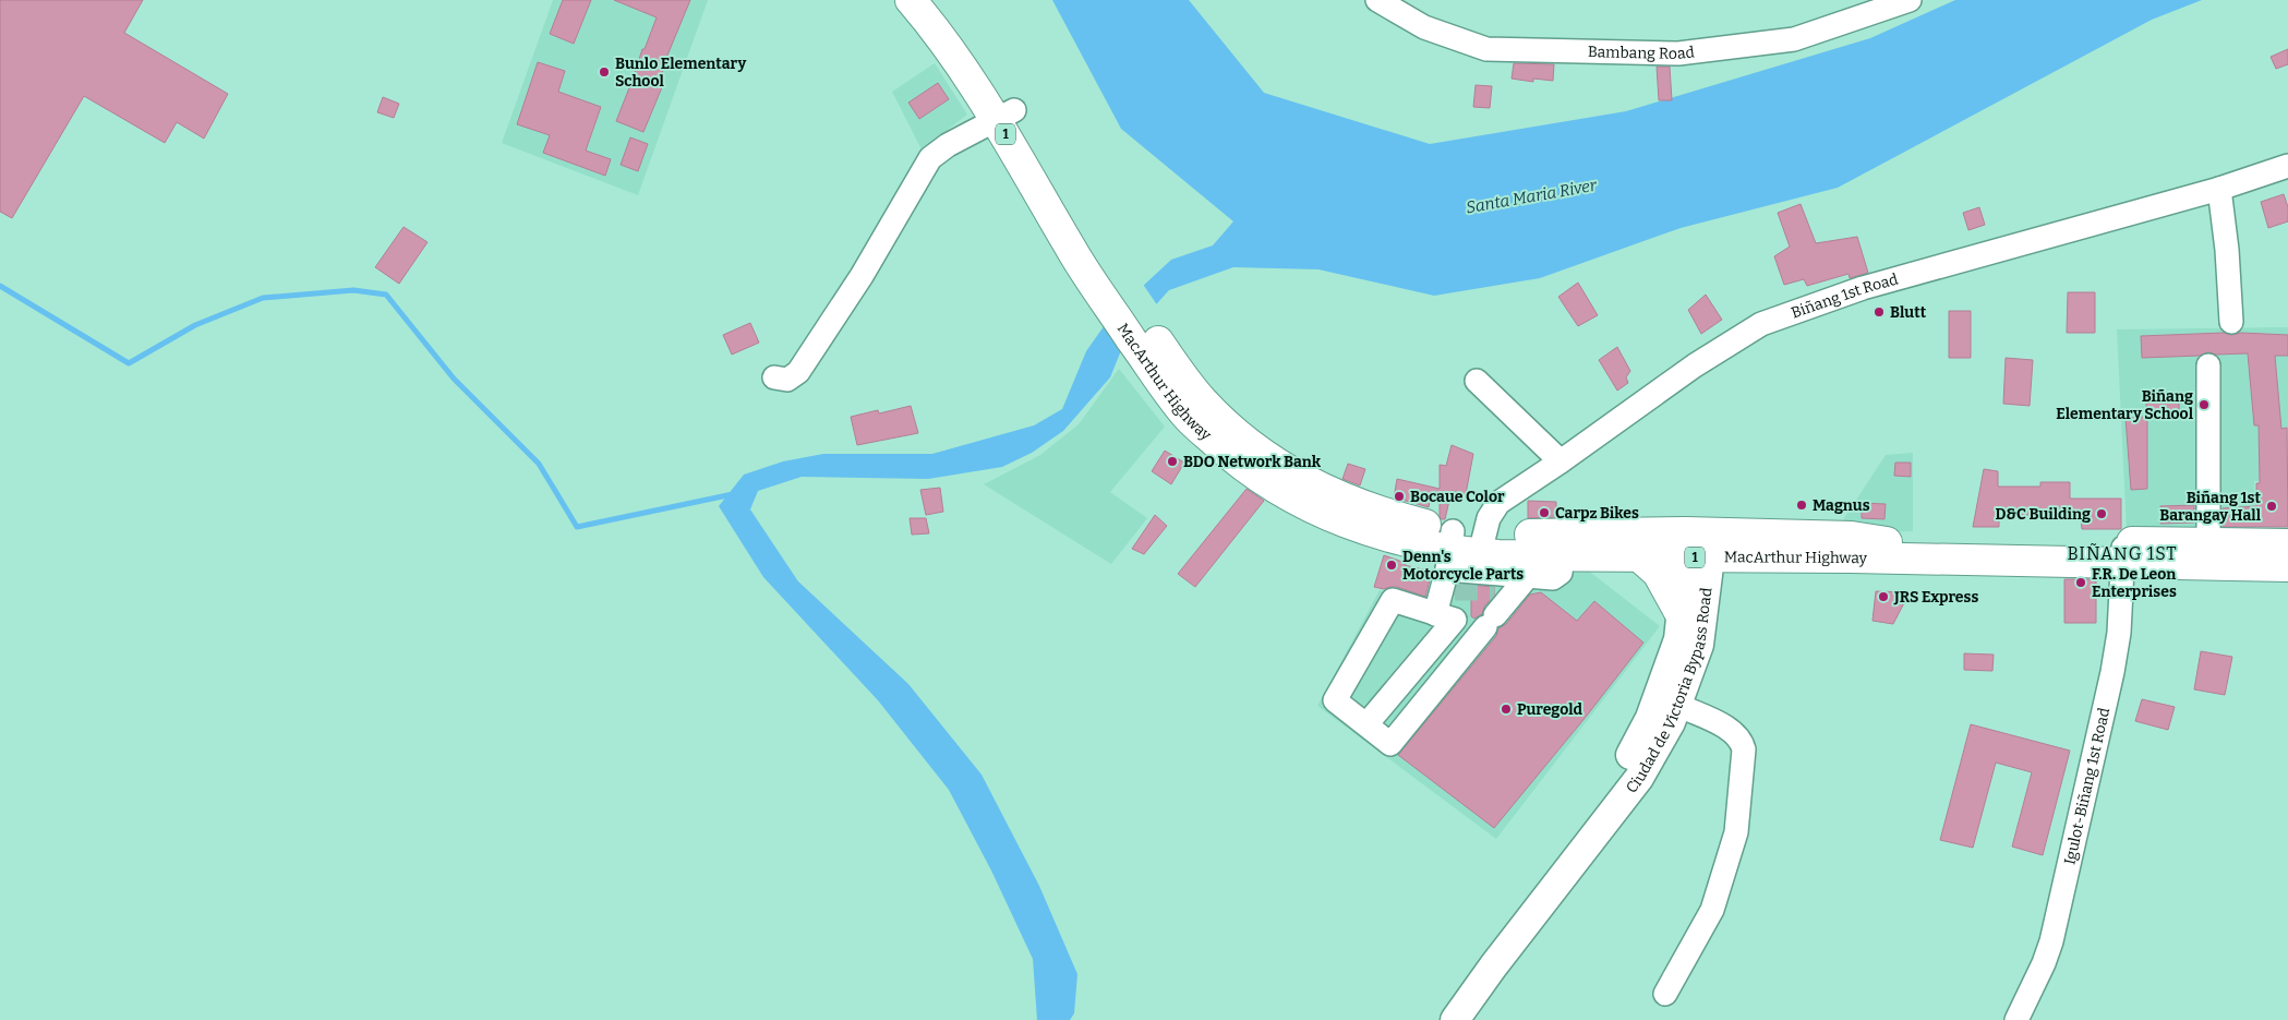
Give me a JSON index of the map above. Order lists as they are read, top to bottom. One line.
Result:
{"streets":{"highway":["1","MacArthur Highway"],"main road":["Ciudad de Victoria Bypass Road"],"street":["Bambang Road","Biñang 1st Road","Igulot-Biñang 1st Road"]},"crossings":[["Biñang 1st Road","MacArthur Highway"],["MacArthur Highway","Ciudad de Victoria Bypass Road"],["MacArthur Highway","Igulot-Biñang 1st Road"]],"districts":["BIÑANG 1ST"],"water":["Santa Maria River"],"places":["Bunlo Elementary School","Blutt","Biñang Elementary School","BDO Network Bank","Bocaue Color","Magnus","Biñang 1st Barangay Hall","Carpz Bikes","D&C Building","Denn's Motorcycle Parts","F.R. De Leon Enterprises","JRS Express","Puregold"]}
